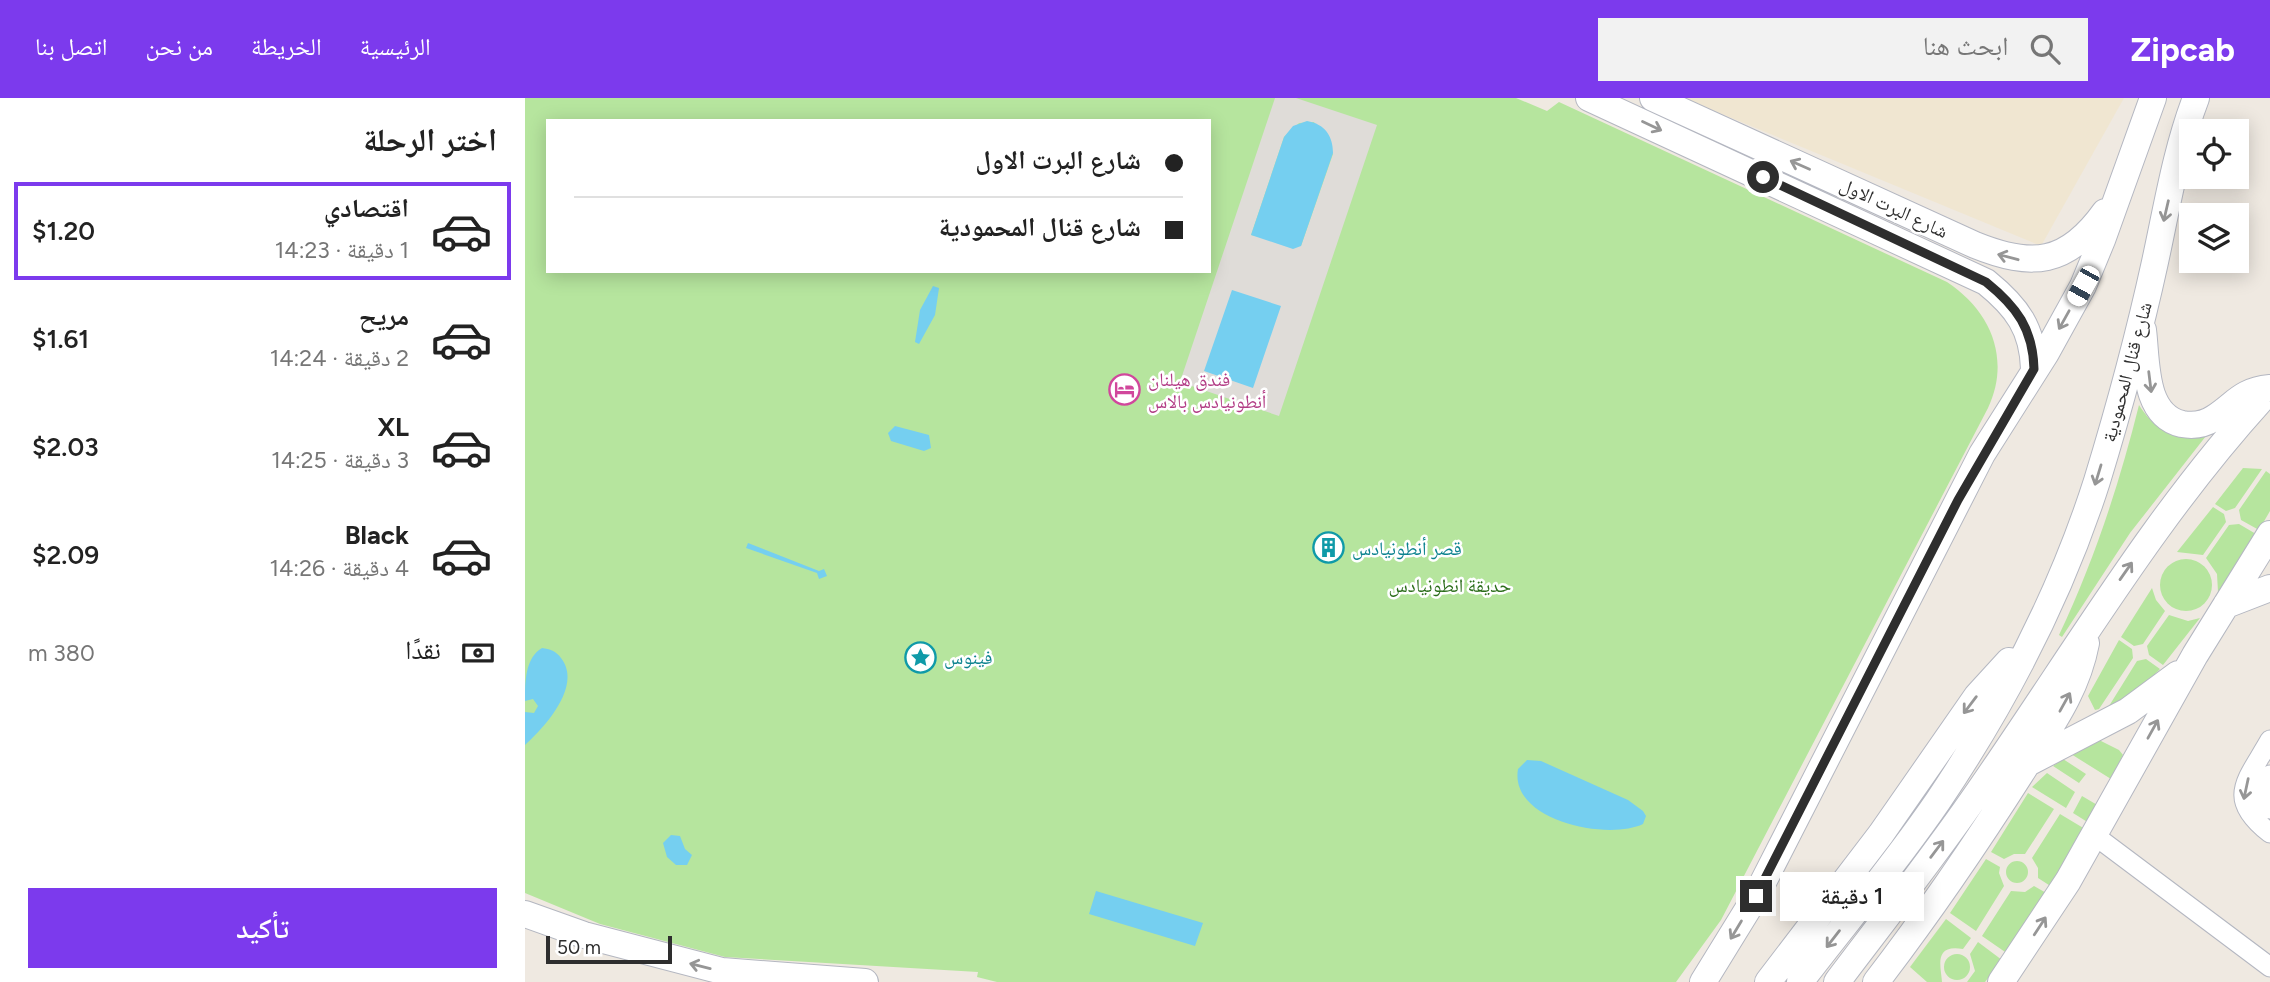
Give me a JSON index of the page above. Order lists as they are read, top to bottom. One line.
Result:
{"streets":{"main road":["شارع البرت الاول","شارع قنال المحمودية"]},"parks":["حديقة انطونيادس"],"places":{"hotel":["فندق هيلنان أنطونيادس بالاس"],"building":["قصر أنطونيادس"],"place":["فينوس"]},"scale_bar":"50 m","page":{"header":"Zipcab","search":"ابحث هنا","nav":["الرئيسية","الخريطة","من نحن","اتصل بنا"],"heading":"اختر الرحلة","banner":["شارع البرت الاول","شارع قنال المحمودية"],"list":[{"name":"اقتصادي","note":"1 دقيقة · 14:23","value":"$1.20"},{"name":"مريح","note":"2 دقيقة · 14:24","value":"$1.61"},{"name":"XL","note":"3 دقيقة · 14:25","value":"$2.03"},{"name":"Black","note":"4 دقيقة · 14:26","value":"$2.09"}],"pay":["نقدًا","380 m"],"bubble":"1 دقيقة","buttons":"تأكيد","scale":"50 m"}}
